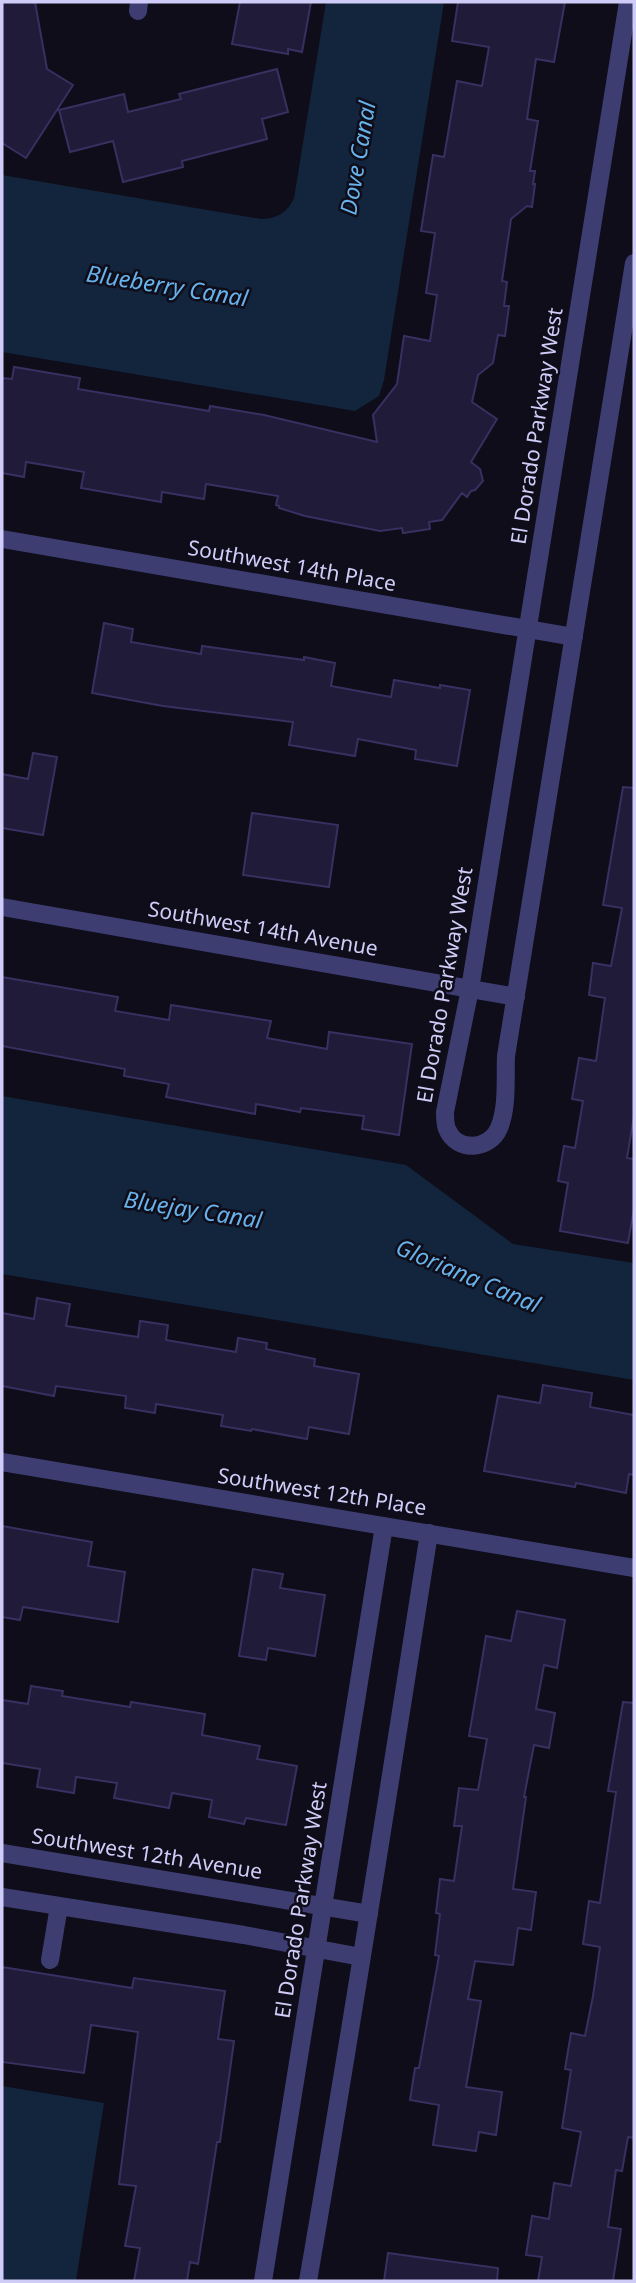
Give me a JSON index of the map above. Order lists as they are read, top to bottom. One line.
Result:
{"streets":{"street":["El Dorado Parkway West","Southwest 14th Place","Southwest 14th Avenue","Southwest 12th Place","Southwest 12th Avenue"]},"crossings":[["El Dorado Parkway West","Southwest 14th Place"],["El Dorado Parkway West","Southwest 14th Avenue"],["El Dorado Parkway West","Southwest 12th Place"],["El Dorado Parkway West","Southwest 12th Avenue"]],"water":["Dove Canal","Blueberry Canal","Bluejay Canal","Gloriana Canal"]}
